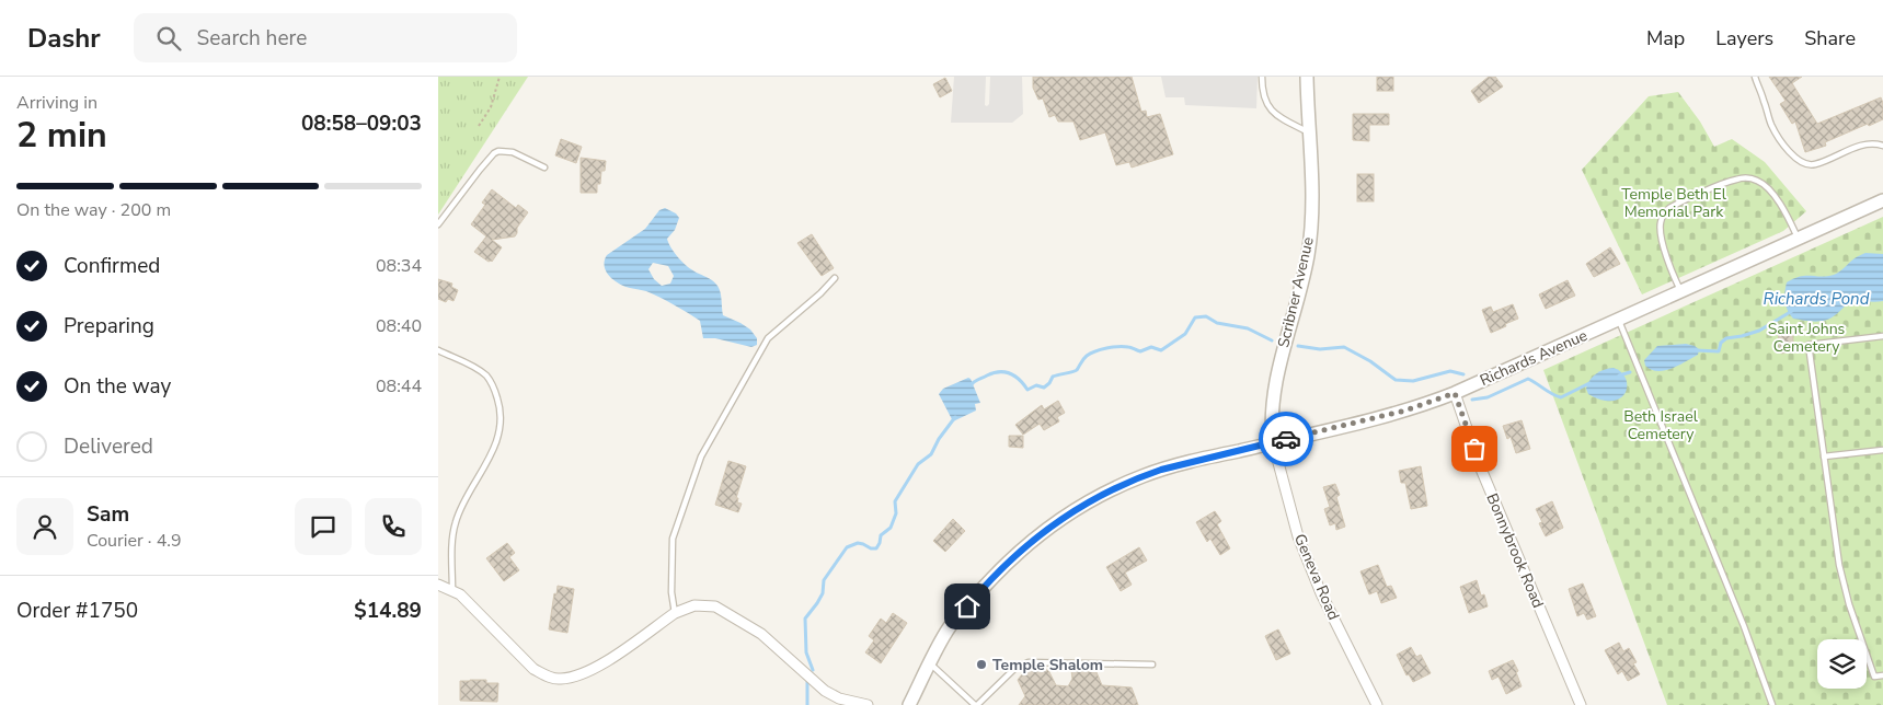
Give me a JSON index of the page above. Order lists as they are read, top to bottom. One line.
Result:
{"streets":{"street":["Scribner Avenue","Richards Avenue","Bonnybrook Road","Geneva Road"]},"crossings":[["Scribner Avenue","Richards Avenue"],["Scribner Avenue","Geneva Road"],["Richards Avenue","Bonnybrook Road"],["Richards Avenue","Geneva Road"]],"water":["Richards Pond"],"parks":["Temple Beth El Memorial Park","Saint Johns Cemetery","Beth Israel Cemetery"],"places":["Temple Shalom"],"page":{"header":"Dashr","search":"Search here","nav":["Map","Layers","Share"],"heading":["2 min","Arriving in","08:58–09:03"],"panel":["Sam","Courier · 4.9","Order #1750","$14.89"],"bar":"On the way · 200 m","list":[["Confirmed","08:34"],["Preparing","08:40"],["On the way","08:44"],"Delivered"]}}
